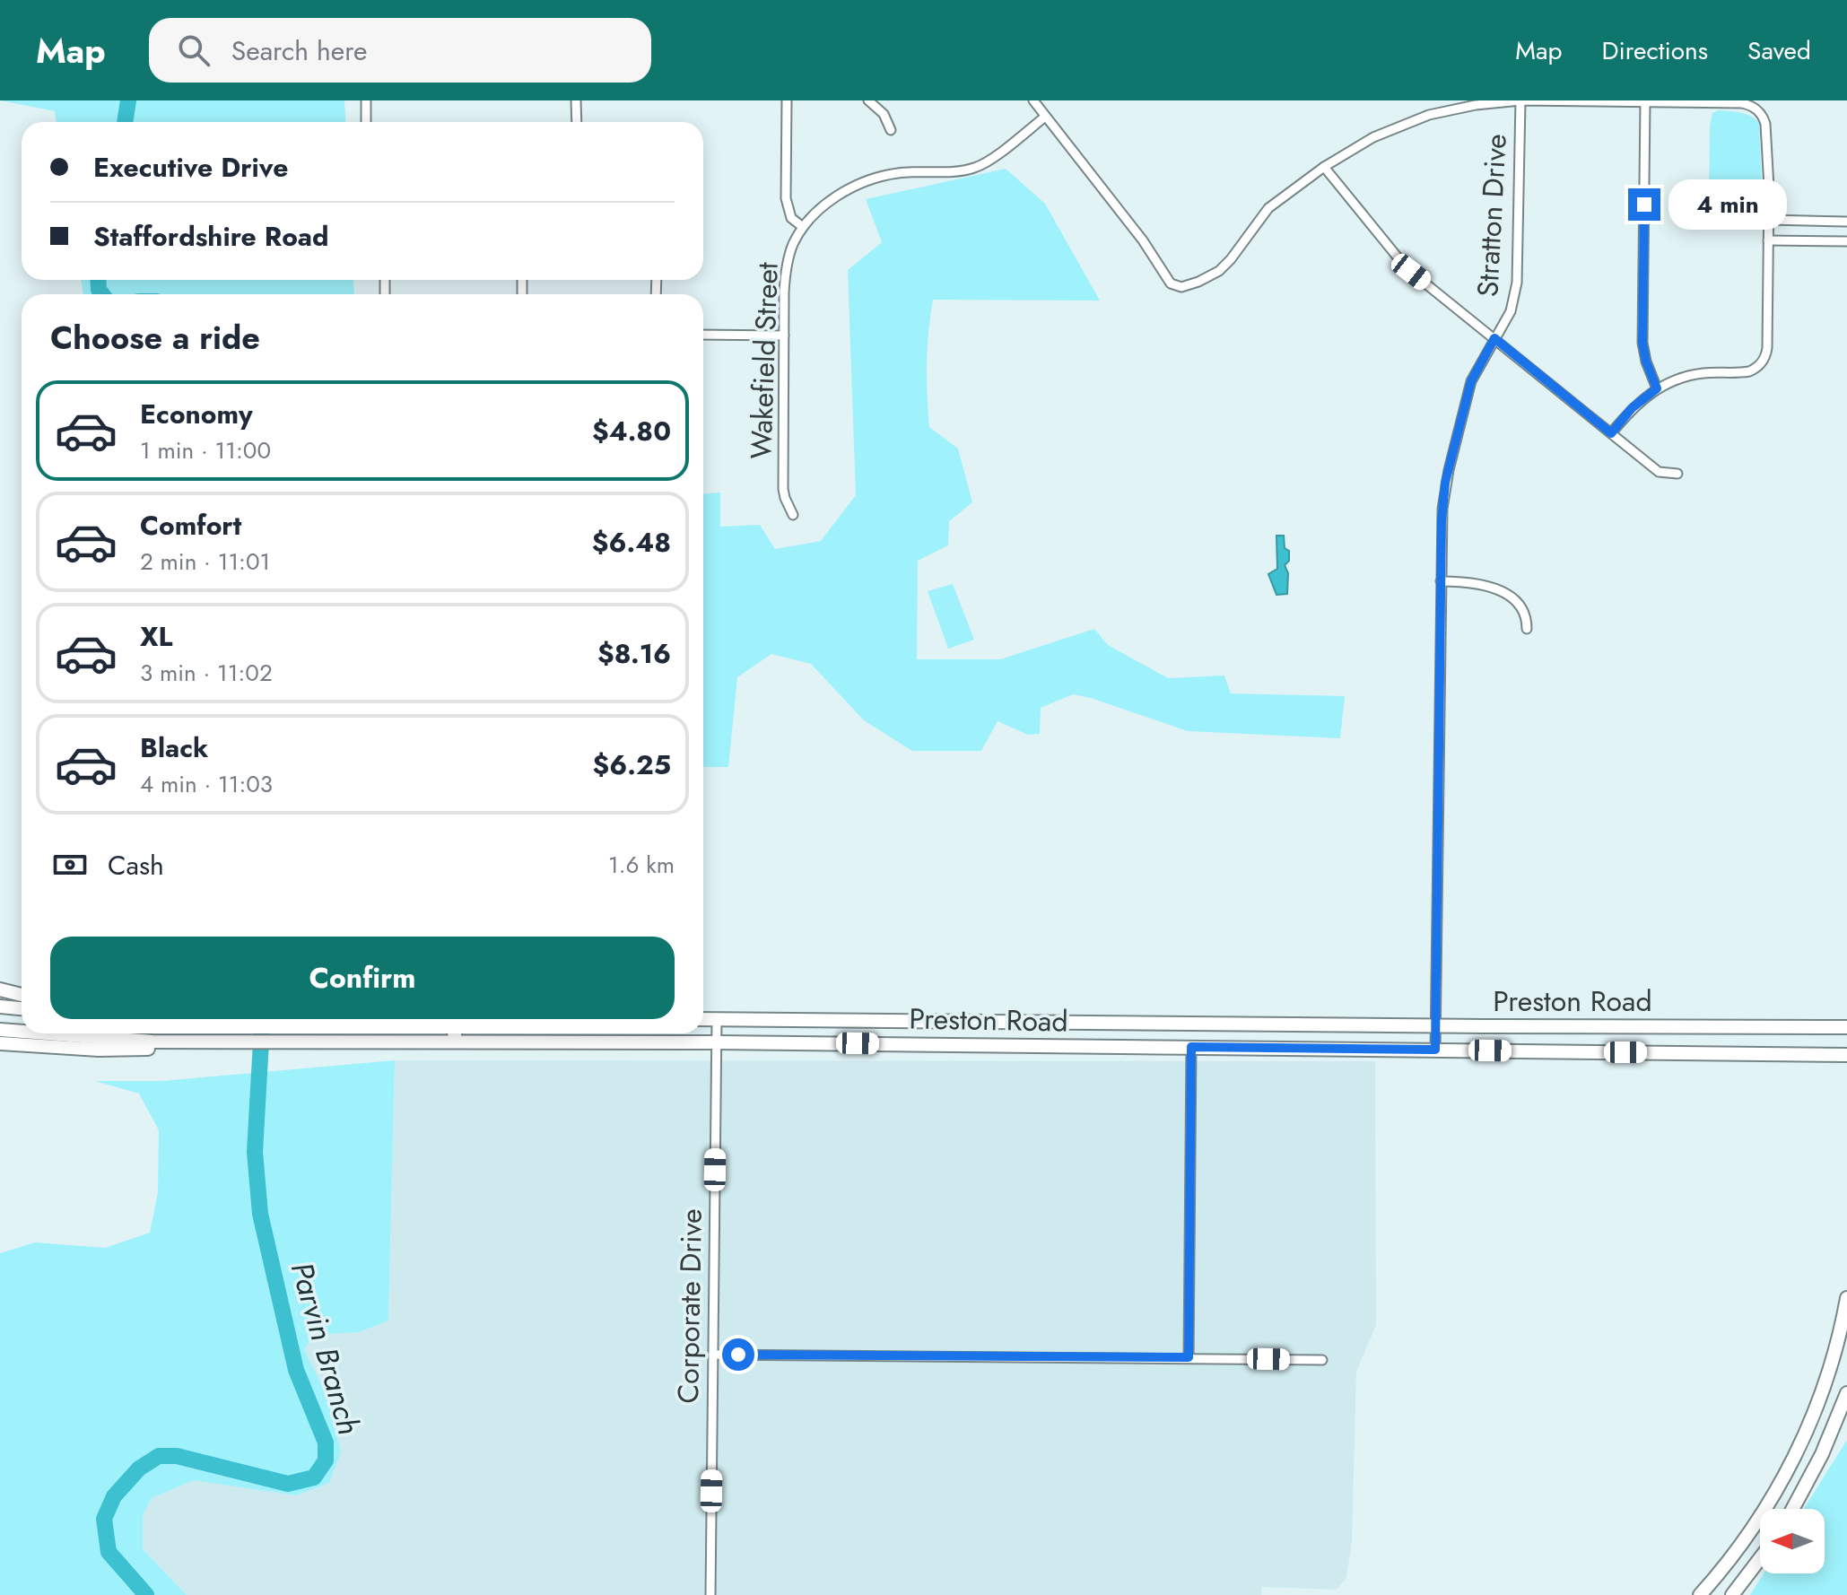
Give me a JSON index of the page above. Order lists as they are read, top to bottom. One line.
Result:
{"streets":{"main road":["Preston Road"],"street":["Stratton Drive","Wakefield Street","Corporate Drive"]},"crossings":[["Stratton Drive","Preston Road"],["Preston Road","Corporate Drive"]],"water":["Parvin Branch"],"north":"left","page":{"header":"Map","search":"Search here","nav":["Map","Directions","Saved"],"banner":["Executive Drive","Staffordshire Road"],"bubble":"4 min","heading":"Choose a ride","list":[{"name":"Economy","note":"1 min · 11:00","value":"$4.80"},{"name":"Comfort","note":"2 min · 11:01","value":"$6.48"},{"name":"XL","note":"3 min · 11:02","value":"$8.16"},{"name":"Black","note":"4 min · 11:03","value":"$6.25"}],"pay":["Cash","1.6 km"],"buttons":"Confirm"}}
